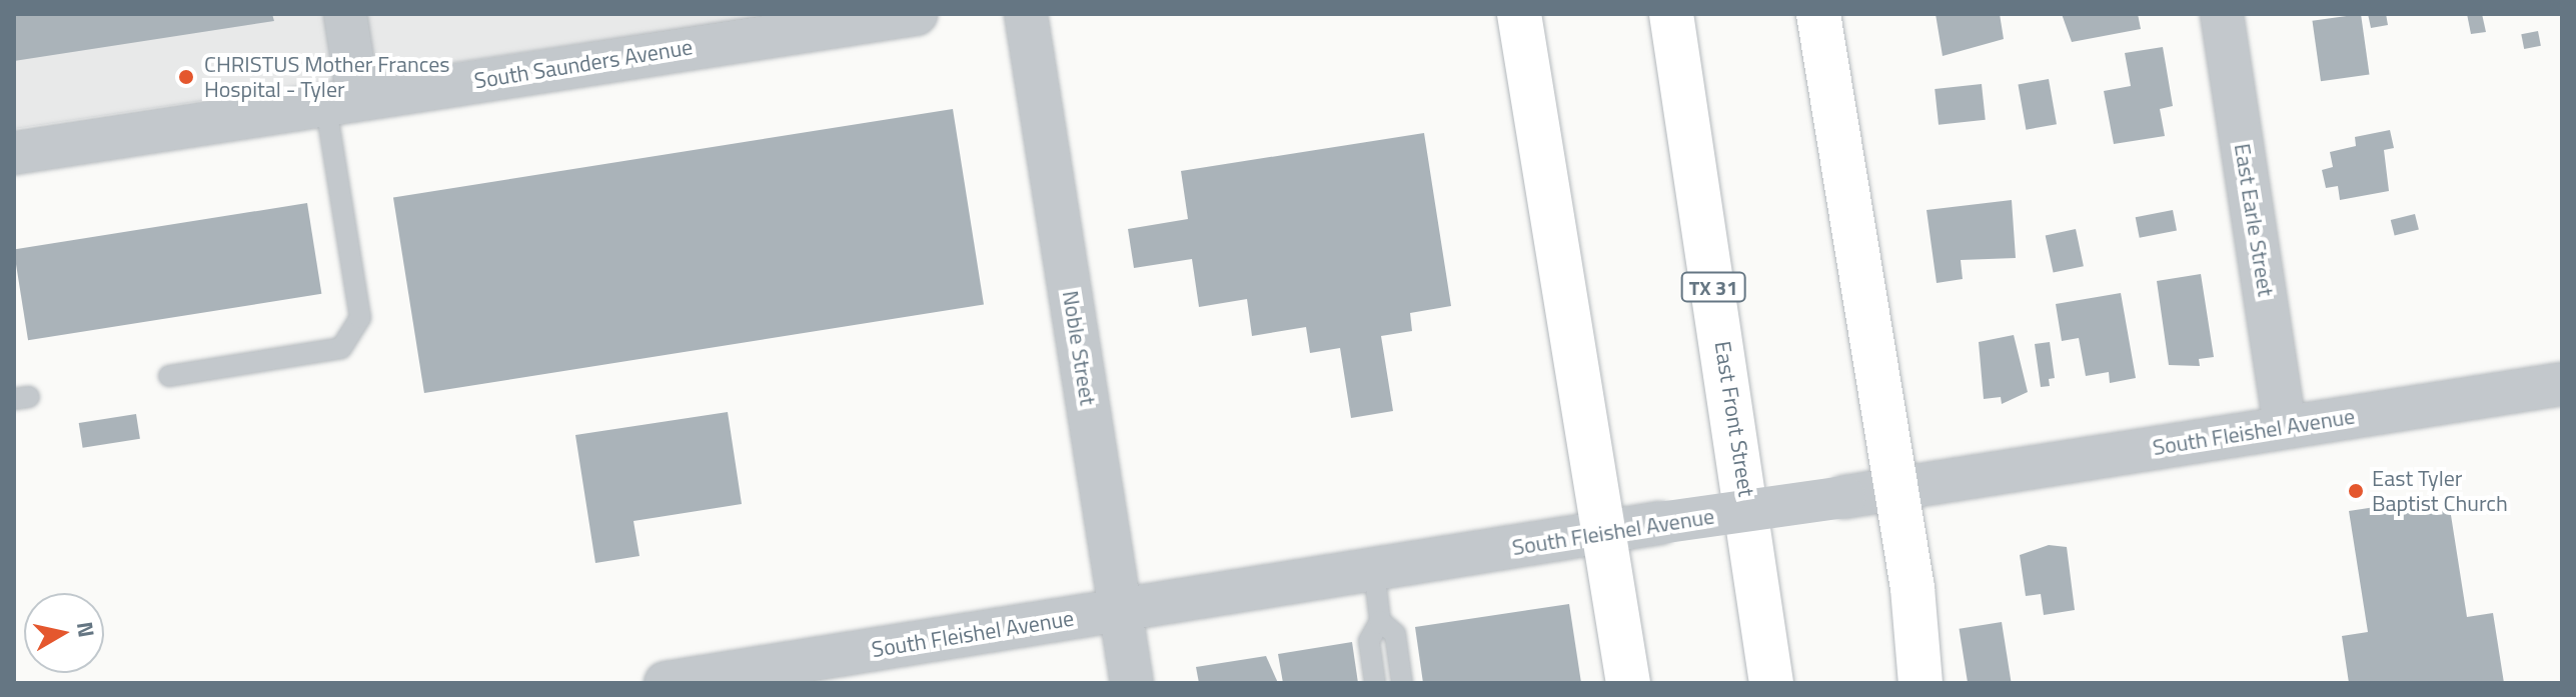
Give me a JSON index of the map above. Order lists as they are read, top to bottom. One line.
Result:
{"streets":{"main road":["TX 31","East Front Street"],"street":["South Saunders Avenue","East Earle Street","Noble Street","South Fleishel Avenue"]},"crossings":[["East Earle Street","South Fleishel Avenue"],["Noble Street","South Fleishel Avenue"]],"places":["CHRISTUS Mother Frances Hospital - Tyler","East Tyler Baptist Church"],"north":"right"}
